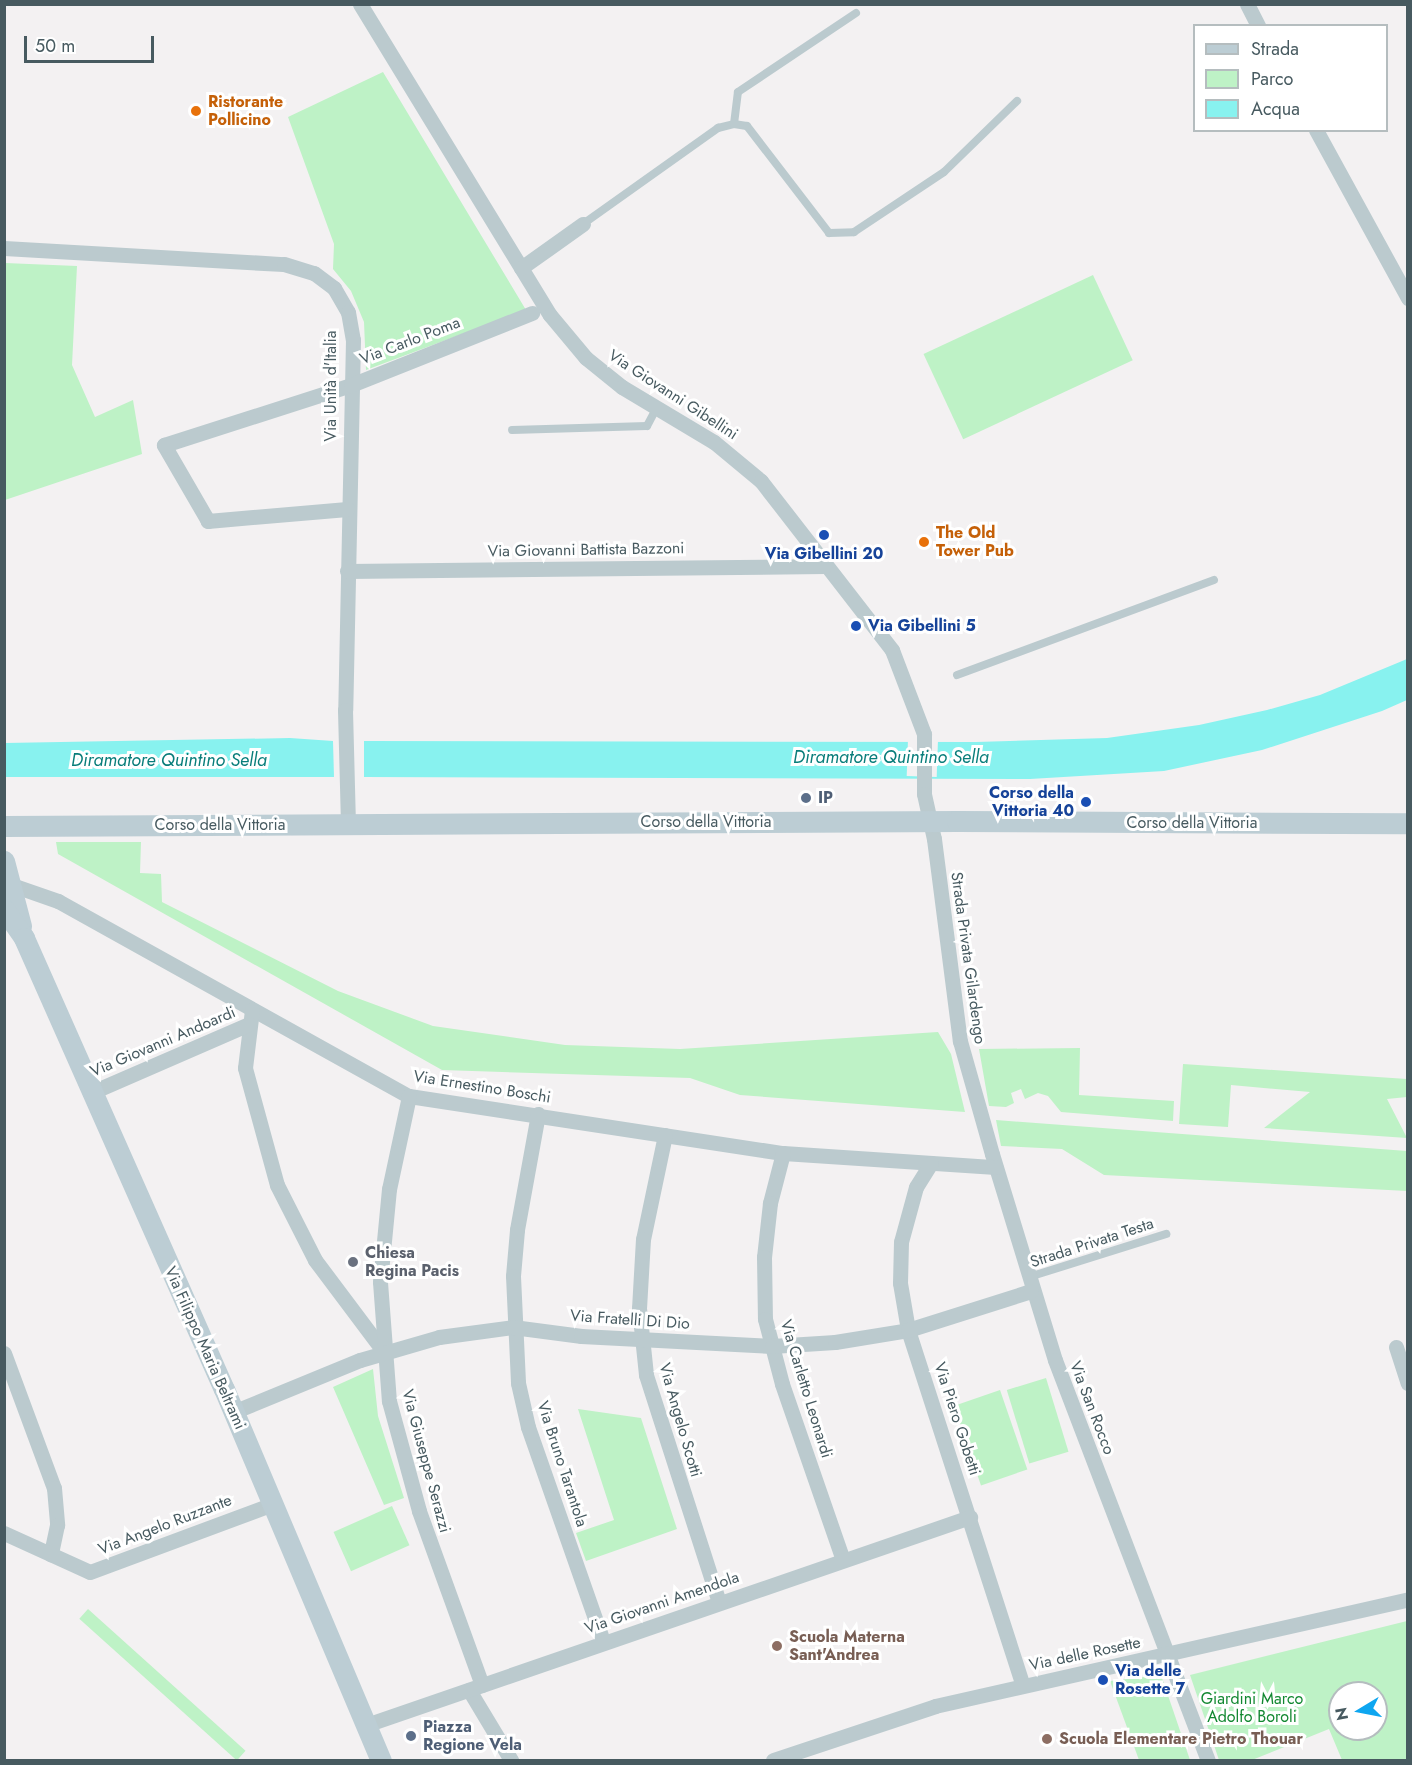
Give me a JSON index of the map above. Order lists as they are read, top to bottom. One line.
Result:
{"streets":{"main road":["Corso della Vittoria","Via Filippo Maria Beltrami"],"street":["Via Carlo Poma","Via Unità d'Italia","Via Giovanni Gibellini","Via Giovanni Battista Bazzoni","Strada Privata Gilardengo","Via Giovanni Andoardi","Via Ernestino Boschi","Via Fratelli Di Dio","Via Carletto Leonardi","Via San Rocco","Via Piero Gobetti","Via Angelo Scotti","Via Giuseppe Serazzi","Via Bruno Tarantola","Via Angelo Ruzzante","Via Giovanni Amendola","Via delle Rosette"],"lane":["Strada Privata Testa"]},"crossings":[["Via Carlo Poma","Via Unità d'Italia"],["Via Unità d'Italia","Via Giovanni Battista Bazzoni"],["Via Unità d'Italia","Corso della Vittoria"],["Via Giovanni Gibellini","Via Giovanni Battista Bazzoni"],["Via Giovanni Gibellini","Corso della Vittoria"],["Via Giovanni Gibellini","Strada Privata Gilardengo"],["Corso della Vittoria","Strada Privata Gilardengo"],["Strada Privata Gilardengo","Via Ernestino Boschi"],["Strada Privata Gilardengo","Via San Rocco"],["Via Giovanni Andoardi","Via Ernestino Boschi"],["Via Giovanni Andoardi","Via Filippo Maria Beltrami"],["Via Ernestino Boschi","Via Filippo Maria Beltrami"],["Via Ernestino Boschi","Via Carletto Leonardi"],["Via Ernestino Boschi","Via San Rocco"],["Via Ernestino Boschi","Via Piero Gobetti"],["Via Ernestino Boschi","Via Angelo Scotti"],["Via Ernestino Boschi","Via Giuseppe Serazzi"],["Via Ernestino Boschi","Via Bruno Tarantola"],["Strada Privata Testa","Via Fratelli Di Dio"],["Strada Privata Testa","Via San Rocco"],["Via Fratelli Di Dio","Via Filippo Maria Beltrami"],["Via Fratelli Di Dio","Via Carletto Leonardi"],["Via Fratelli Di Dio","Via San Rocco"],["Via Fratelli Di Dio","Via Piero Gobetti"],["Via Fratelli Di Dio","Via Angelo Scotti"],["Via Fratelli Di Dio","Via Giuseppe Serazzi"],["Via Fratelli Di Dio","Via Bruno Tarantola"],["Via Filippo Maria Beltrami","Via Angelo Ruzzante"],["Via Filippo Maria Beltrami","Via Giovanni Amendola"],["Via Carletto Leonardi","Via Giovanni Amendola"],["Via San Rocco","Via delle Rosette"],["Via Piero Gobetti","Via Giovanni Amendola"],["Via Piero Gobetti","Via delle Rosette"],["Via Angelo Scotti","Via Giovanni Amendola"],["Via Giuseppe Serazzi","Via Giovanni Amendola"],["Via Bruno Tarantola","Via Giovanni Amendola"]],"water":["Diramatore Quintino Sella"],"parks":["Giardini Marco Adolfo Boroli"],"places":["Ristorante Pollicino","Via Gibellini 20","The Old Tower Pub","Via Gibellini 5","IP","Corso della Vittoria 40","Chiesa Regina Pacis","Scuola Materna Sant'Andrea","Via delle Rosette 7","Piazza Regione Vela","Scuola Elementare Pietro Thouar"],"legend":["Strada","Parco","Acqua"],"scale_bar":"50 m","north":"left"}
